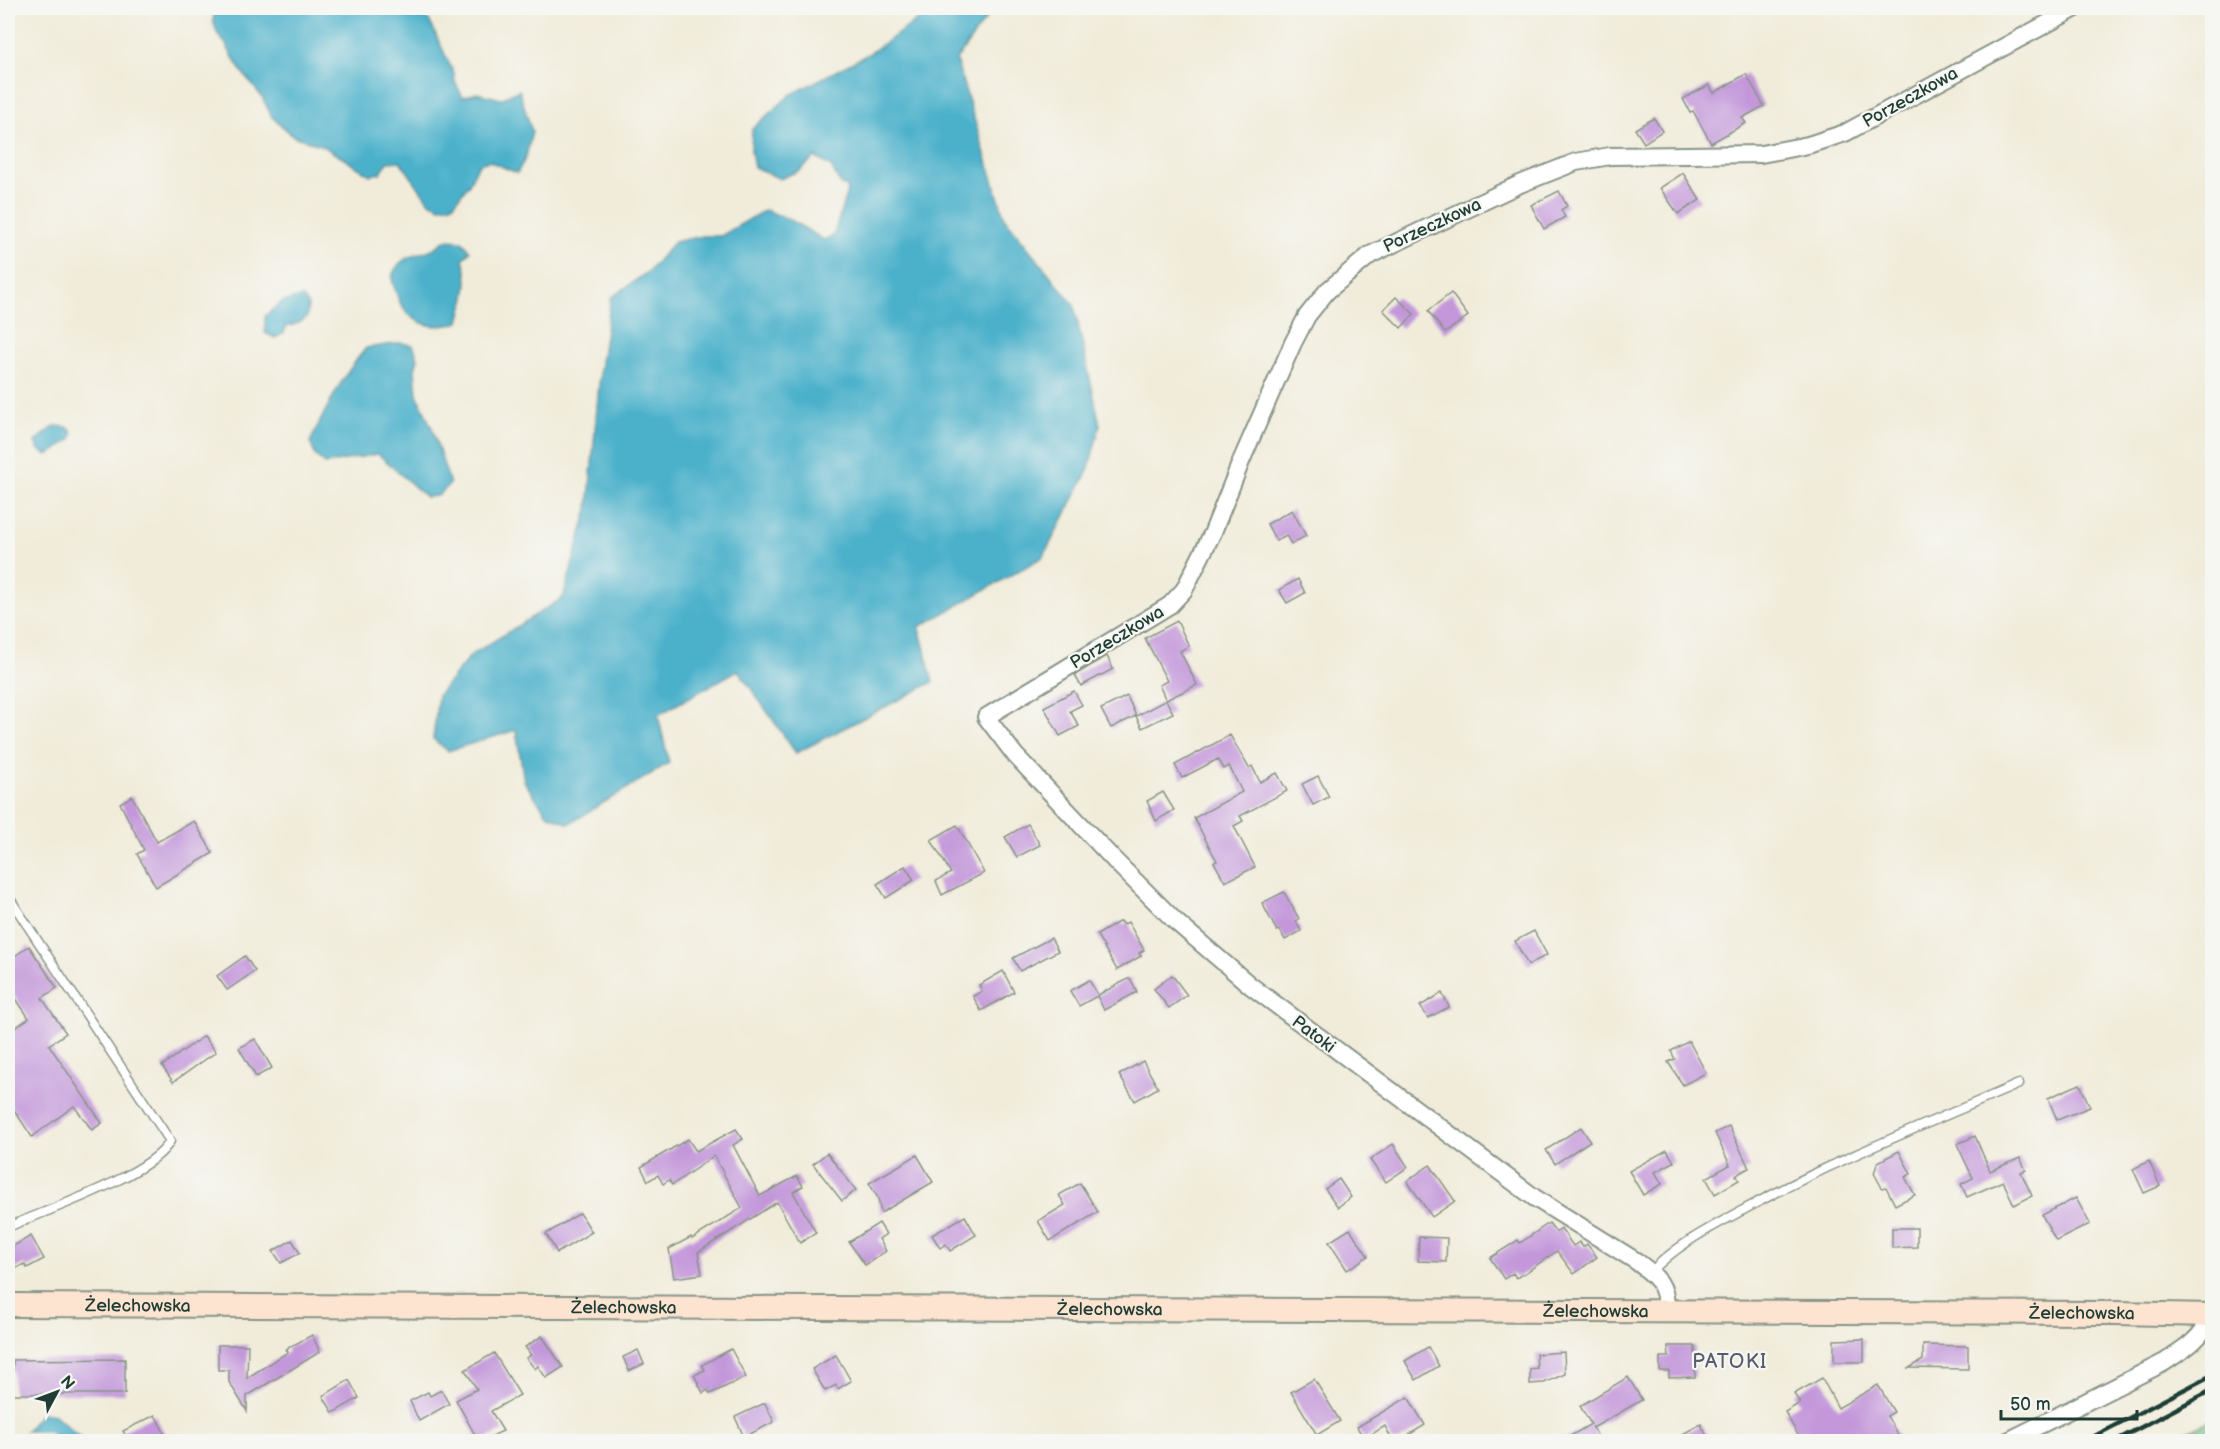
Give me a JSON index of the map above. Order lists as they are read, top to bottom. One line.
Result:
{"streets":{"main road":["Żelechowska"],"street":["Porzeczkowa","Patoki"]},"crossings":[["Porzeczkowa","Patoki"],["Patoki","Żelechowska"]],"districts":["PATOKI"],"scale_bar":"50 m","north":"top right"}
